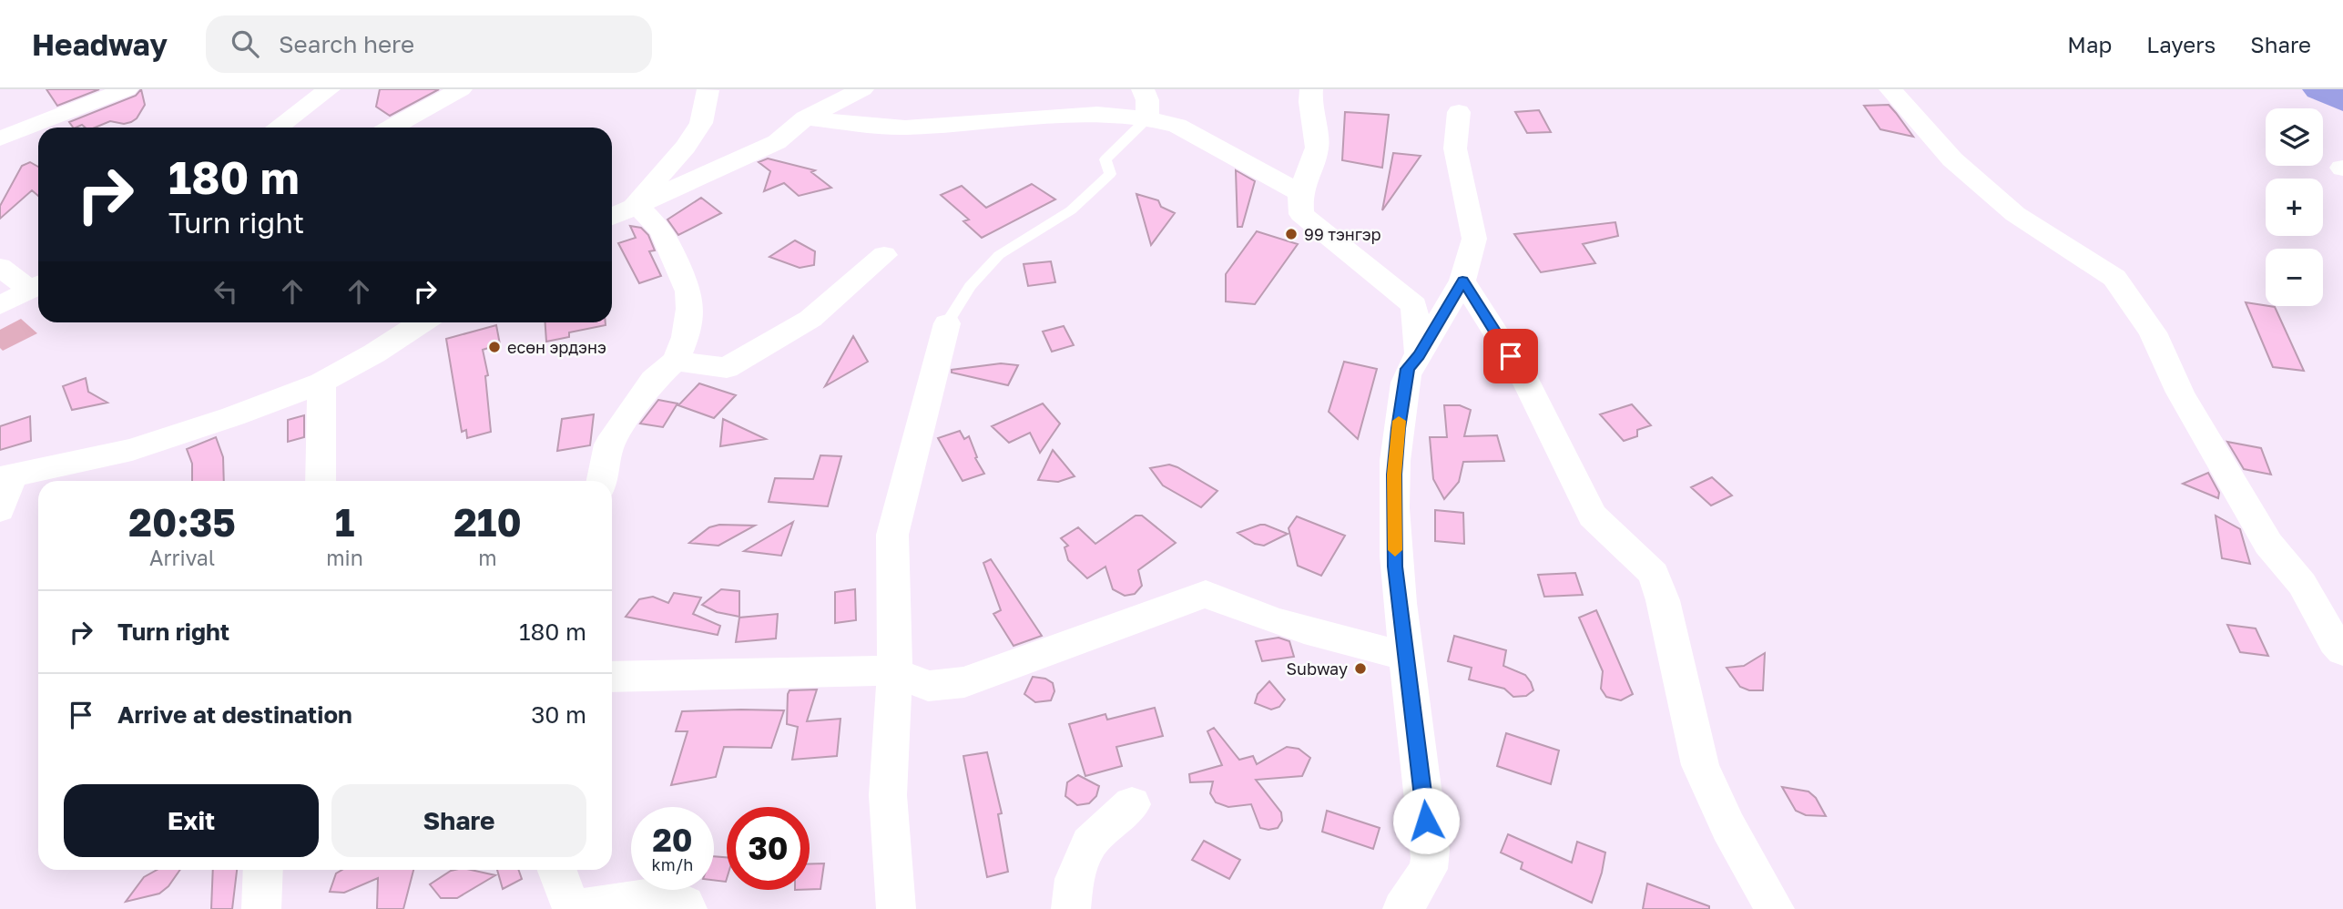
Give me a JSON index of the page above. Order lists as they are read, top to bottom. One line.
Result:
{"places":["99 тэнгэр","есөн эрдэнэ","Subway"],"page":{"header":"Headway","search":"Search here","nav":["Map","Layers","Share"],"map_buttons":["+","−"],"turn":["180 m","Turn right"],"eta":["20:35","Arrival","1","min","210","m"],"list":[{"name":"Turn right","value":"180 m"},{"name":"Arrive at destination","value":"30 m"}],"buttons":["Exit","Share"],"speed":"20 km/h","limit":"30"}}
